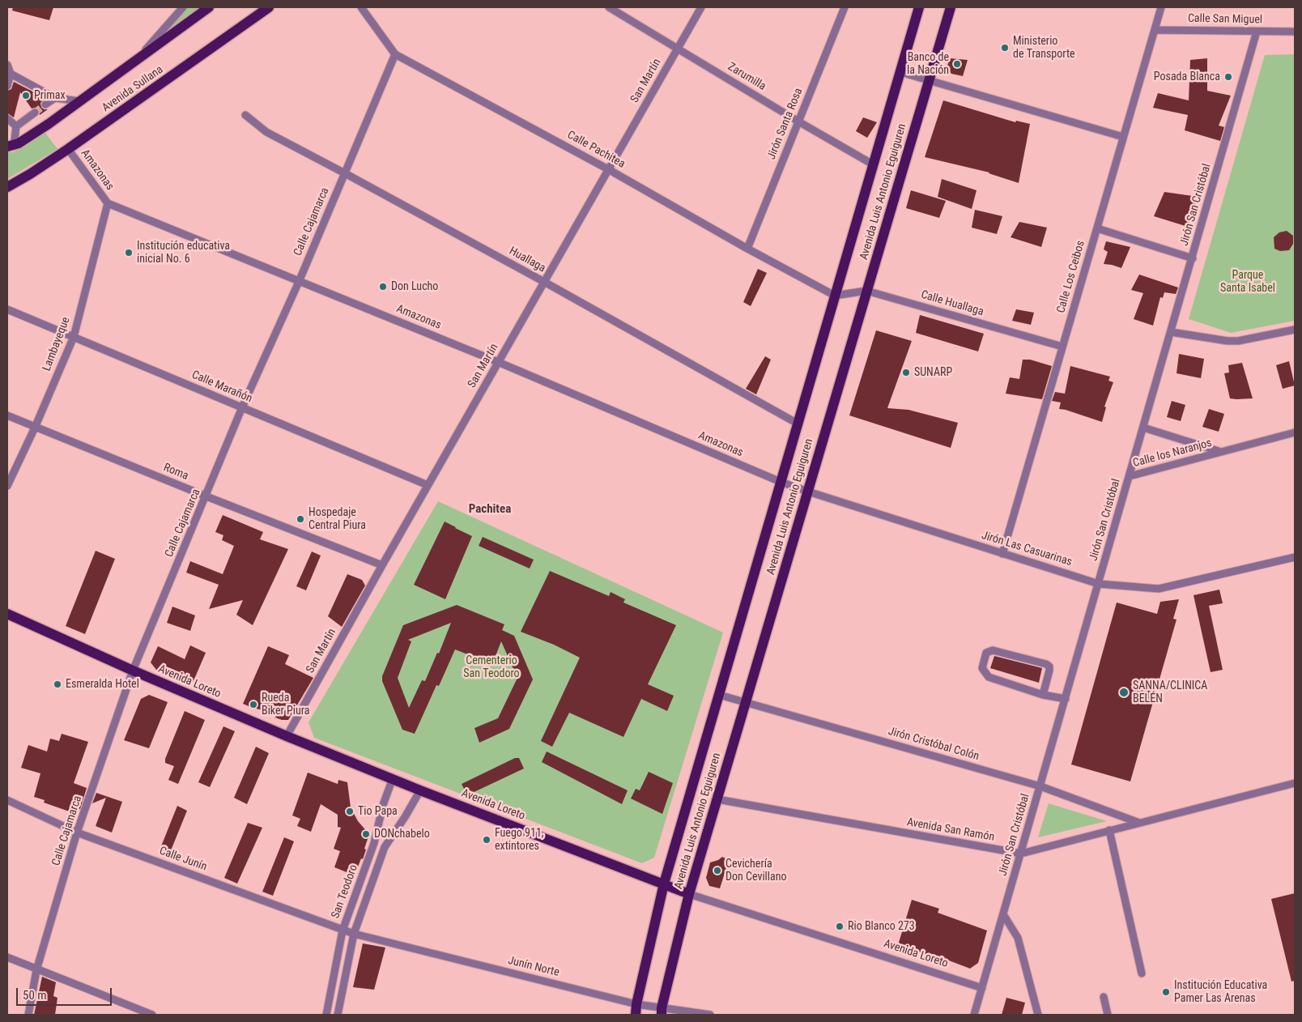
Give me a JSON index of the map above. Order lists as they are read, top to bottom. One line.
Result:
{"streets":{"main road":["Avenida Sullana","Avenida Luis Antonio Eguiguren","Avenida Loreto"],"street":["Calle San Miguel","Zarumilla","San Martín","Jirón Santa Rosa","Calle Pachitea","Amazonas","Jirón San Cristóbal","Calle Cajamarca","Huallaga","Calle Los Ceibos","Calle Huallaga","Lambayeque","Calle Marañón","Calle los Naranjos","Roma","Jirón Las Casuarinas","Jirón Cristóbal Colón","Avenida San Ramón","Calle Junín","San Teodoro","Junín Norte"]},"crossings":[["Calle San Miguel","Jirón San Cristóbal"],["Calle San Miguel","Calle Los Ceibos"],["Zarumilla","San Martín"],["Zarumilla","Jirón Santa Rosa"],["Zarumilla","Avenida Luis Antonio Eguiguren"],["San Martín","Calle Pachitea"],["San Martín","Amazonas"],["San Martín","Huallaga"],["San Martín","Calle Marañón"],["San Martín","Roma"],["San Martín","Avenida Loreto"],["Avenida Sullana","Amazonas"],["Jirón Santa Rosa","Calle Pachitea"],["Calle Pachitea","Avenida Luis Antonio Eguiguren"],["Calle Pachitea","Calle Cajamarca"],["Calle Pachitea","Calle Huallaga"],["Amazonas","Avenida Luis Antonio Eguiguren"],["Amazonas","Calle Cajamarca"],["Amazonas","Lambayeque"],["Amazonas","Jirón Las Casuarinas"],["Avenida Luis Antonio Eguiguren","Huallaga"],["Avenida Luis Antonio Eguiguren","Calle Huallaga"],["Avenida Luis Antonio Eguiguren","Jirón Las Casuarinas"],["Avenida Luis Antonio Eguiguren","Avenida Loreto"],["Avenida Luis Antonio Eguiguren","Jirón Cristóbal Colón"],["Avenida Luis Antonio Eguiguren","Avenida San Ramón"],["Avenida Luis Antonio Eguiguren","Junín Norte"],["Jirón San Cristóbal","Calle los Naranjos"],["Jirón San Cristóbal","Jirón Las Casuarinas"],["Jirón San Cristóbal","Avenida Loreto"],["Jirón San Cristóbal","Jirón Cristóbal Colón"],["Jirón San Cristóbal","Avenida San Ramón"],["Calle Cajamarca","Huallaga"],["Calle Cajamarca","Calle Marañón"],["Calle Cajamarca","Roma"],["Calle Cajamarca","Avenida Loreto"],["Calle Cajamarca","Calle Junín"],["Calle Los Ceibos","Calle Huallaga"],["Calle Los Ceibos","Jirón Las Casuarinas"],["Lambayeque","Calle Marañón"],["Lambayeque","Roma"],["Avenida Loreto","San Teodoro"],["Jirón Cristóbal Colón","Avenida San Ramón"],["Calle Junín","San Teodoro"],["Calle Junín","Junín Norte"],["San Teodoro","Junín Norte"]],"districts":["Pachitea"],"parks":["Parque Santa Isabel","Cementerio San Teodoro"],"places":["Ministerio de Transporte","Banco de la Nación","Posada Blanca","Primax","Institución educativa inicial No. 6","Don Lucho","SUNARP","Hospedaje Central Piura","Esmeralda Hotel","SANNA/CLINICA BELÉN","Rueda Biker Piura","Tio Papa","DONchabelo","Fuego 911, extintores","Cevichería Don Cevillano","Rio Blanco 273","Institución Educativa Pamer Las Arenas"],"scale_bar":"50 m"}
